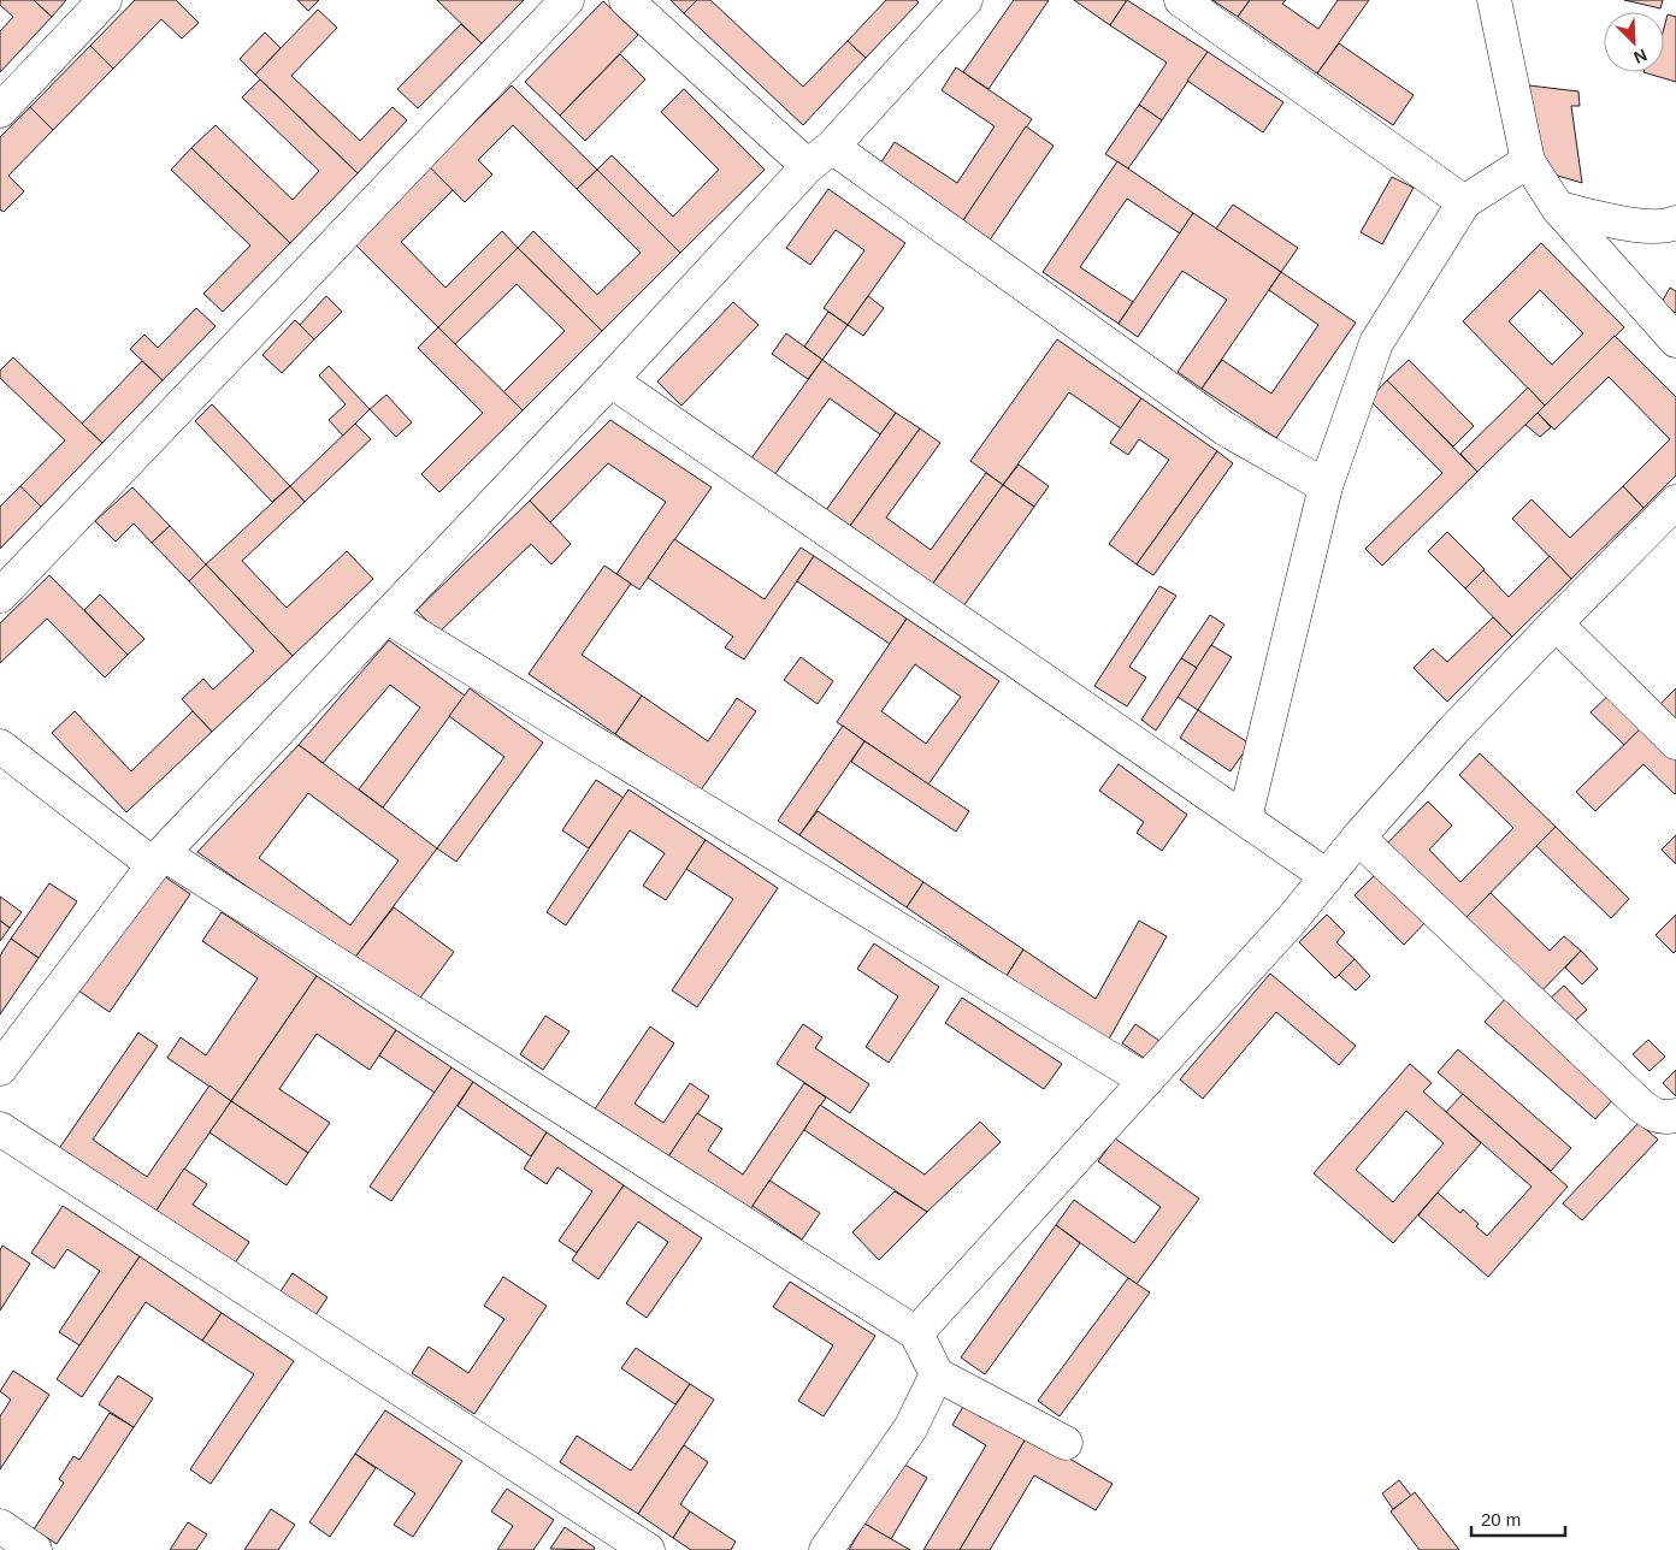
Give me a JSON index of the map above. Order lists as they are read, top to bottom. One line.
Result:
{"scale_bar":"20 m","north":"bottom right"}
